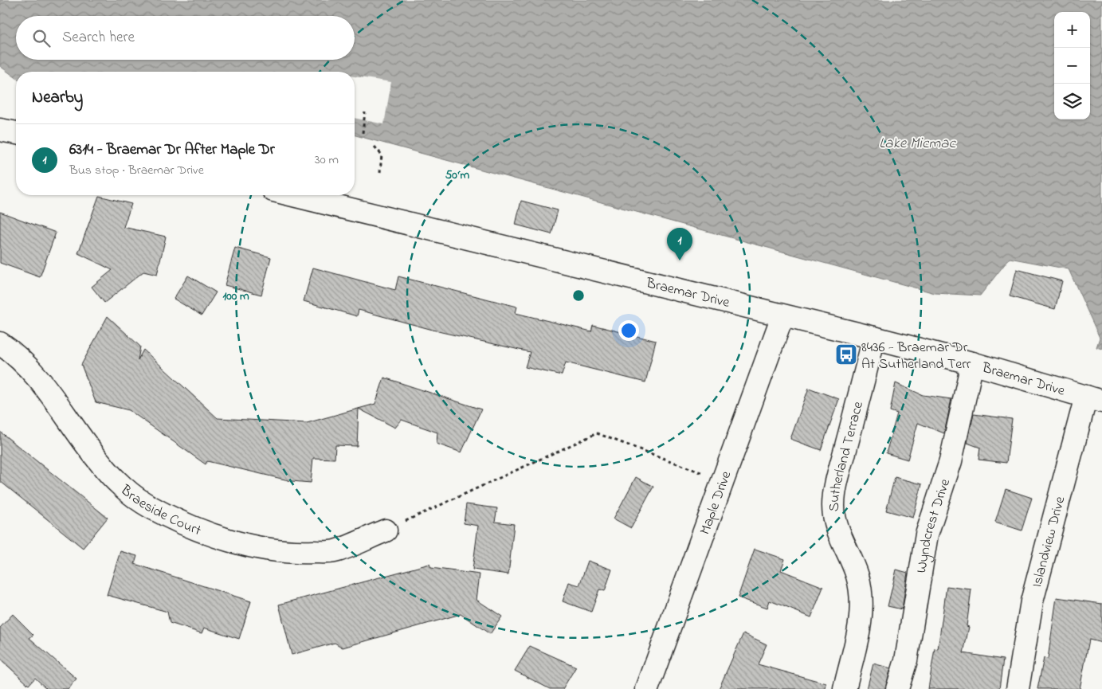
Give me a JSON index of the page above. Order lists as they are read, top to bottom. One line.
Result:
{"streets":{"street":["Braemar Drive","Sutherland Terrace","Maple Drive","Braeside Court","Wyndcrest Drive","Islandview Drive"]},"crossings":[["Braemar Drive","Sutherland Terrace"],["Braemar Drive","Maple Drive"],["Braemar Drive","Wyndcrest Drive"],["Braemar Drive","Islandview Drive"]],"water":["Lake Micmac"],"places":{"bus stop":["8436 - Braemar Dr At Sutherland Terr"]},"page":{"map_buttons":["+","−"],"search":"Search here","heading":"Nearby","list":[{"mark":"1","name":"6314 - Braemar Dr After Maple Dr","note":"Bus stop · Braemar Drive","value":"30 m"}],"pins":"1"},"rings":["50 m","100 m"]}
